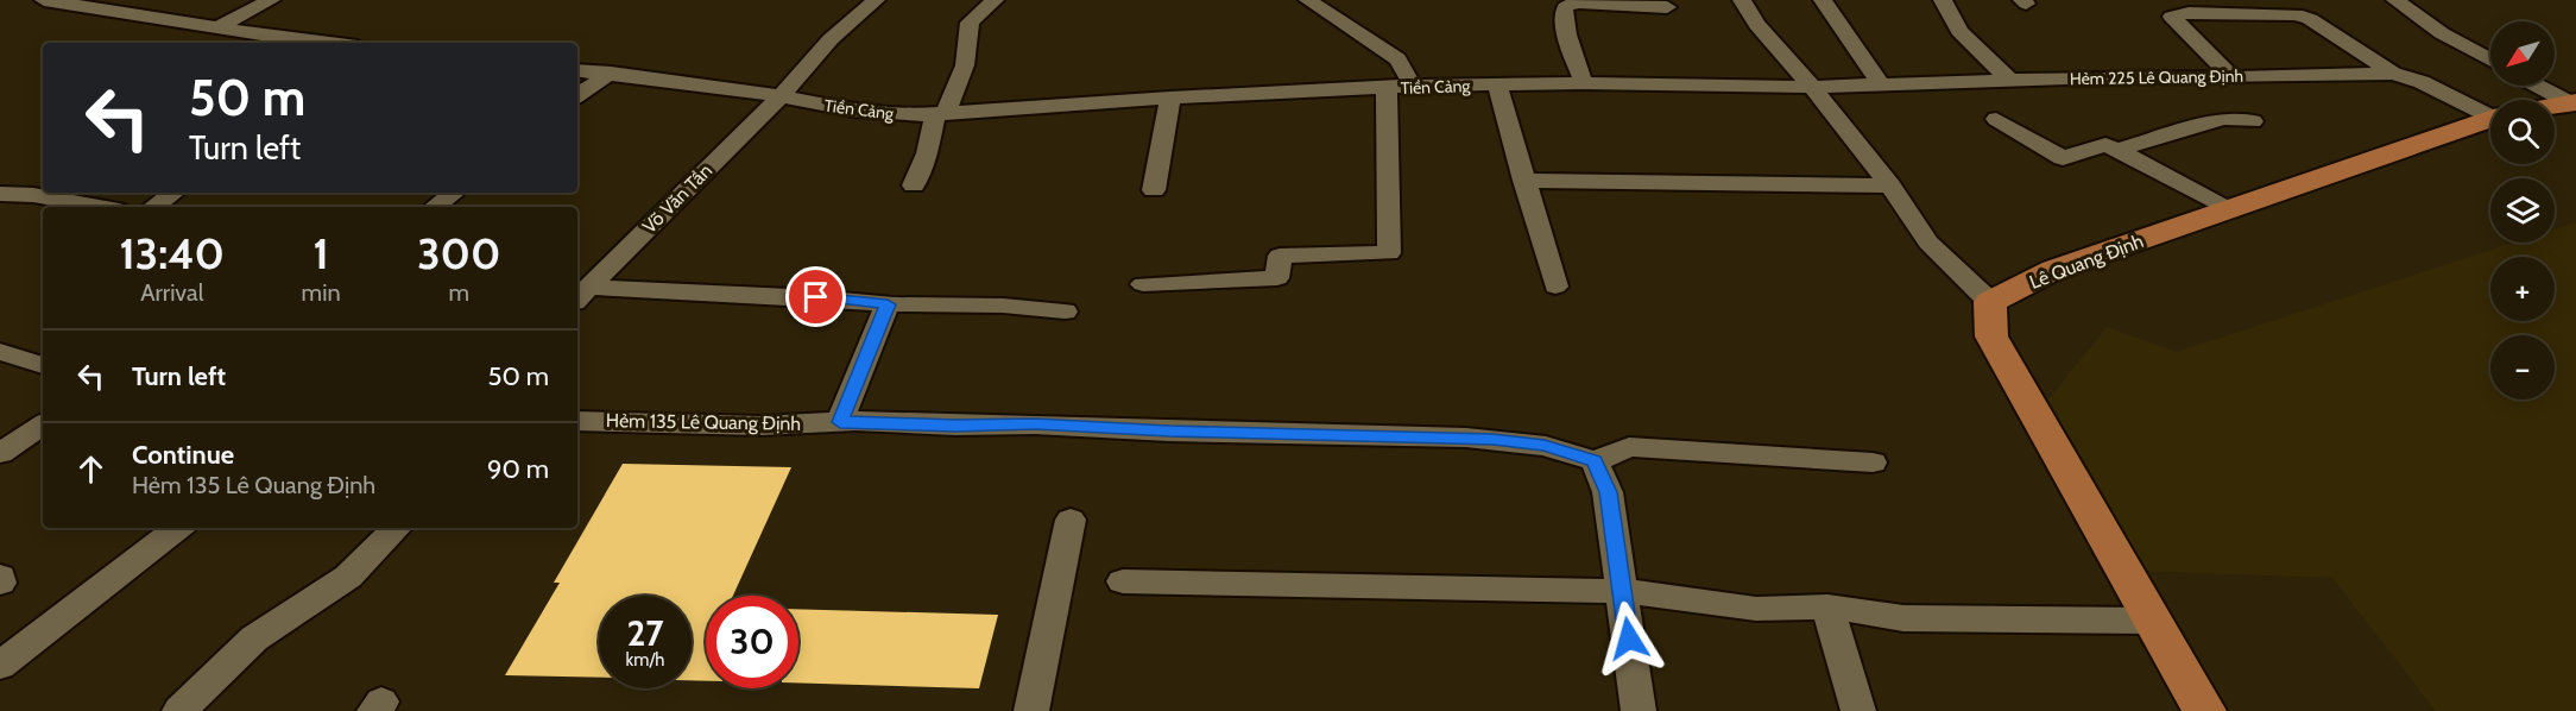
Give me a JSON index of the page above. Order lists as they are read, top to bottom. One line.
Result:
{"streets":{"main road":["Lê Quang Định"],"street":["Hẻm 225 Lê Quang Định","Tiền Cảng","Võ Văn Tần","Hẻm 135 Lê Quang Định"]},"crossings":[["Hẻm 225 Lê Quang Định","Tiền Cảng"],["Tiền Cảng","Võ Văn Tần"]],"north":"bottom left","page":{"map_buttons":["+","−"],"turn":["50 m","Turn left"],"eta":["13:40","Arrival","1","min","300","m"],"list":[{"name":"Turn left","value":"50 m"},{"name":"Continue","note":"Hẻm 135 Lê Quang Định","value":"90 m"}],"speed":"27 km/h","limit":"30"}}
